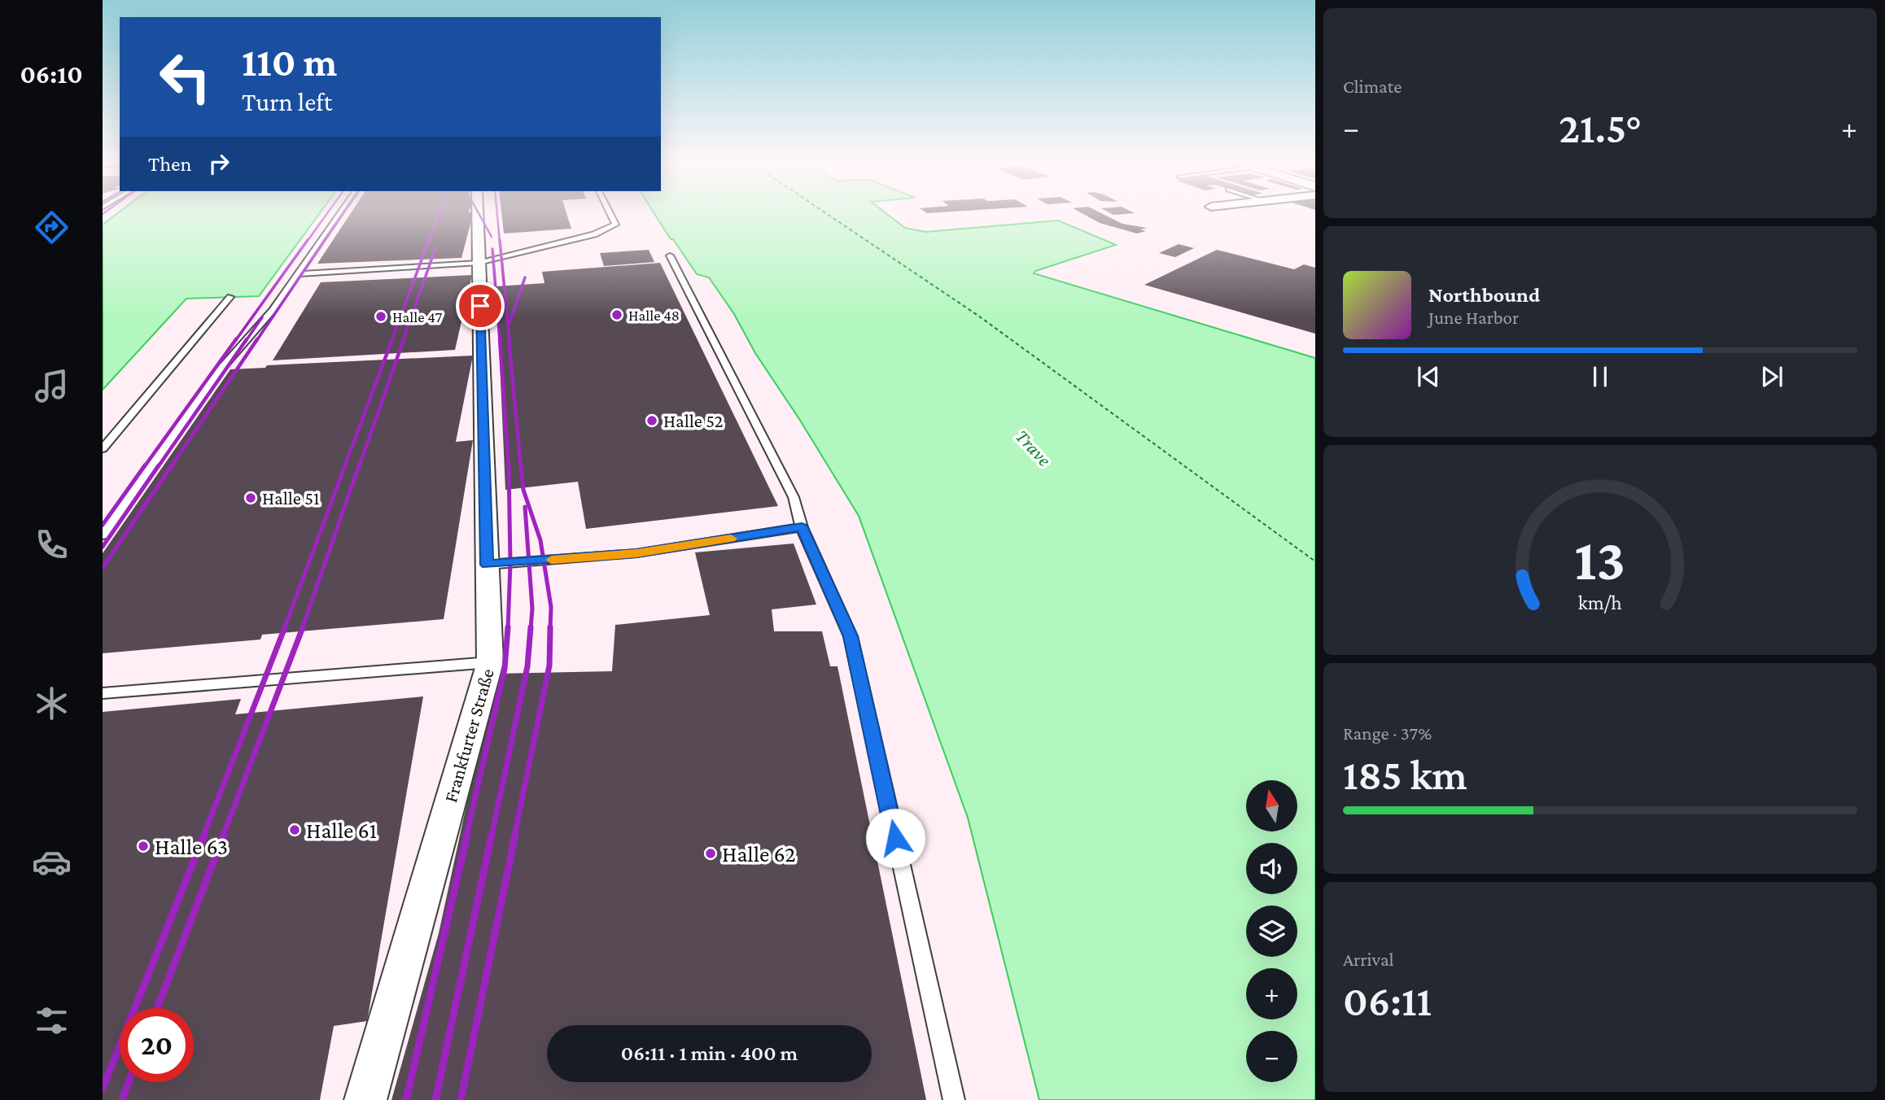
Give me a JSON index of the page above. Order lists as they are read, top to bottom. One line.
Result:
{"streets":{"street":["Frankfurter Straße"]},"water":["Trave"],"places":["Halle 48","Halle 47","Halle 52","Halle 51","Halle 61","Halle 63","Halle 62"],"north":"top","page":{"tabs":"06:10","tile":["Climate",["Range · 37%","185 km"],["Arrival","06:11"]],"turn":["110 m","Turn left"],"heat":["−","21.5°","+"],"then":"Then","song":["Northbound","June Harbor"],"map_buttons":["+","−"],"limit":"20","trip":"06:11 · 1 min · 400 m","gauge":["13","km/h"]}}
